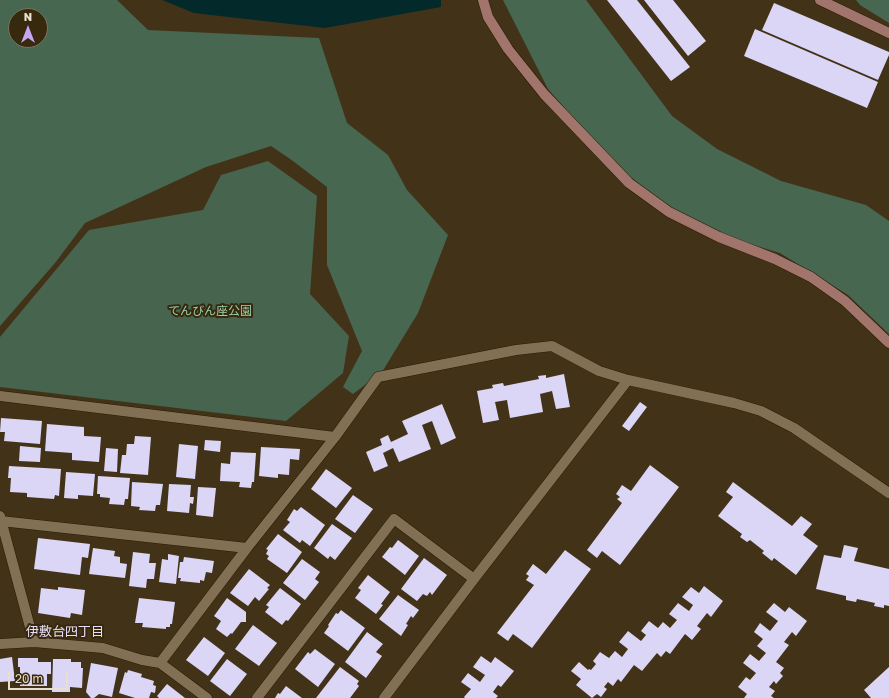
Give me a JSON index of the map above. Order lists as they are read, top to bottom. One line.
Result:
{"districts":["伊敷台四丁目"],"parks":["てんびん座公園"],"scale_bar":"20 m","north":"top"}
